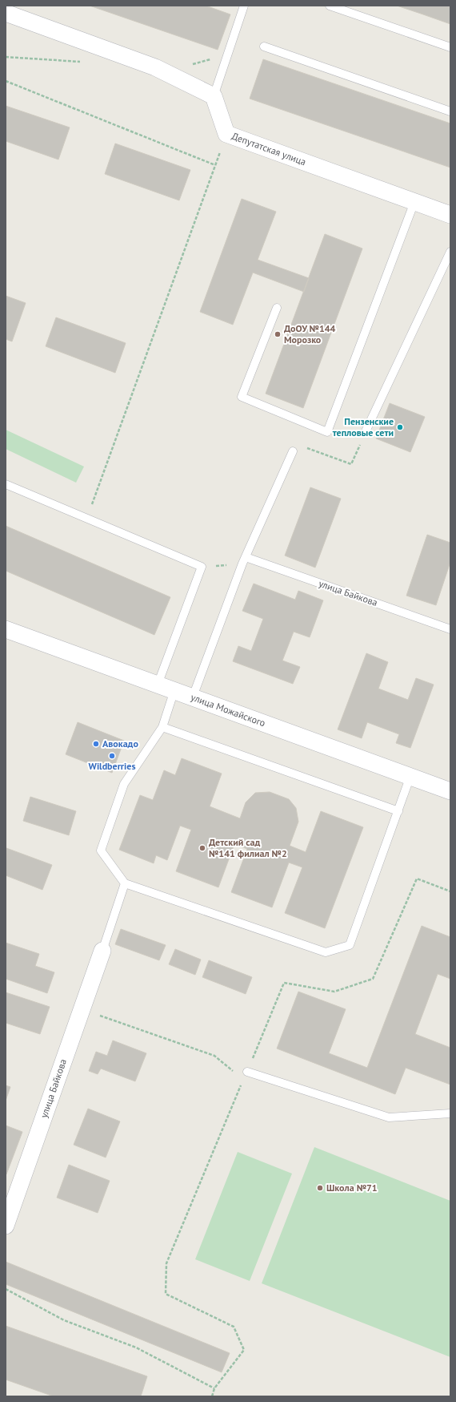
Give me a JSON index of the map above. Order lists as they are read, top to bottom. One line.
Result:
{"streets":{"street":["Депутатская улица","улица Байкова","улица Можайского"]},"places":["ДоОУ №144 Морозко","Пензенские тепловые сети","Авокадо","Wildberries","Детский сад №141 филиал №2","Школа №71"]}
